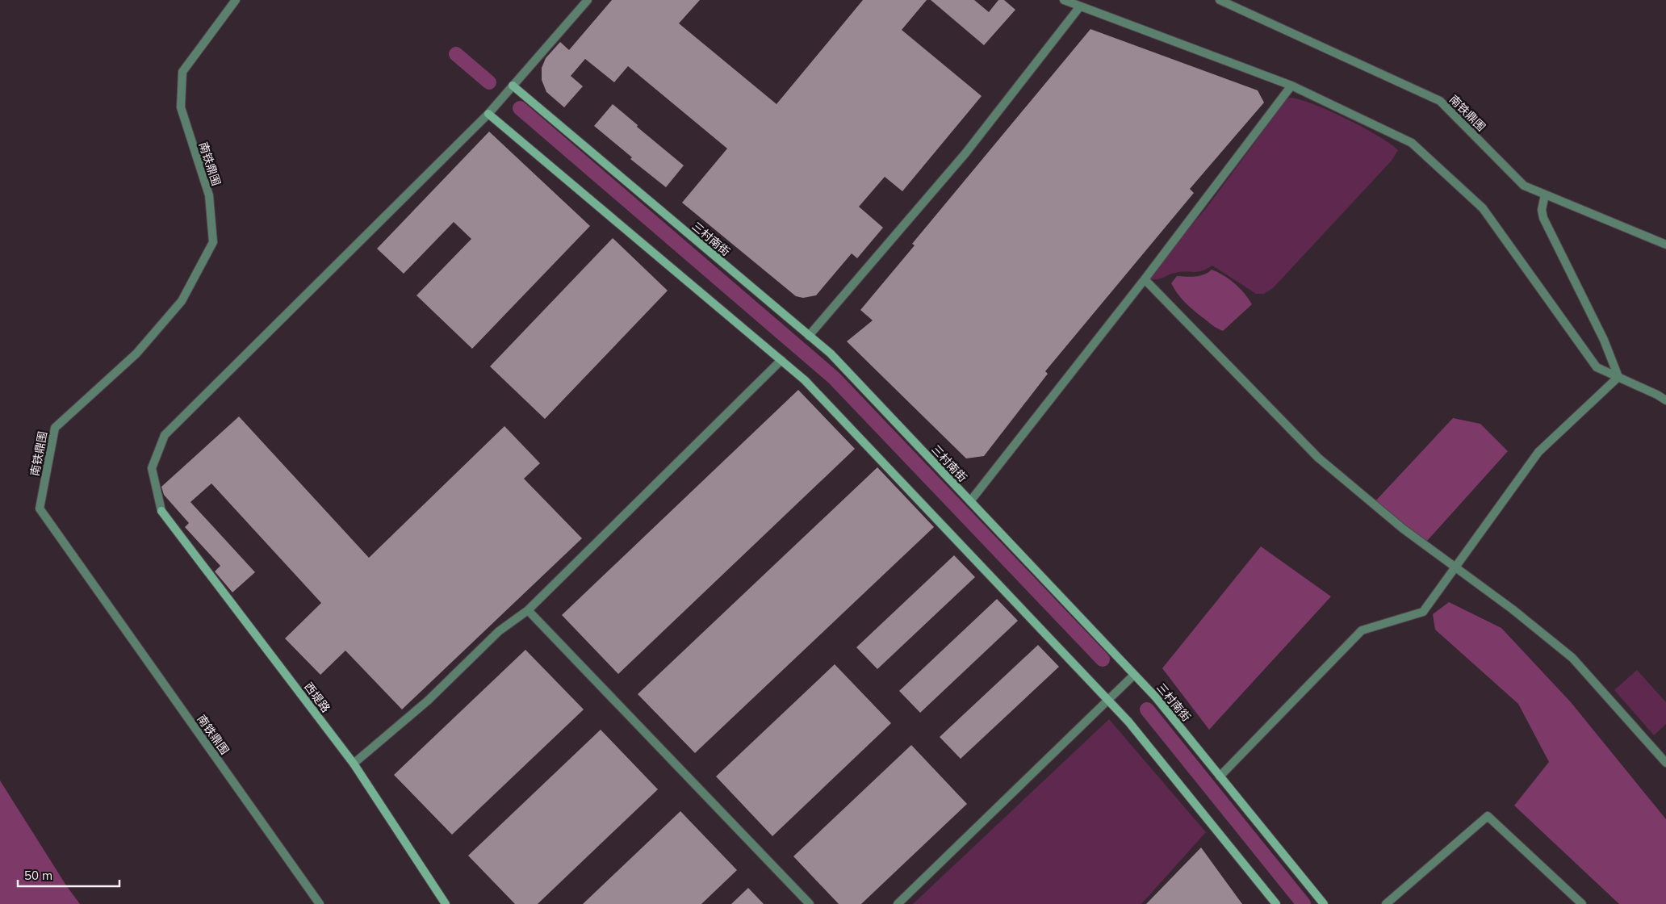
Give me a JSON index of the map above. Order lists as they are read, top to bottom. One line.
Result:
{"streets":{"street":["南铁鼎围","三村南街","西堤路"]},"scale_bar":"50 m"}
